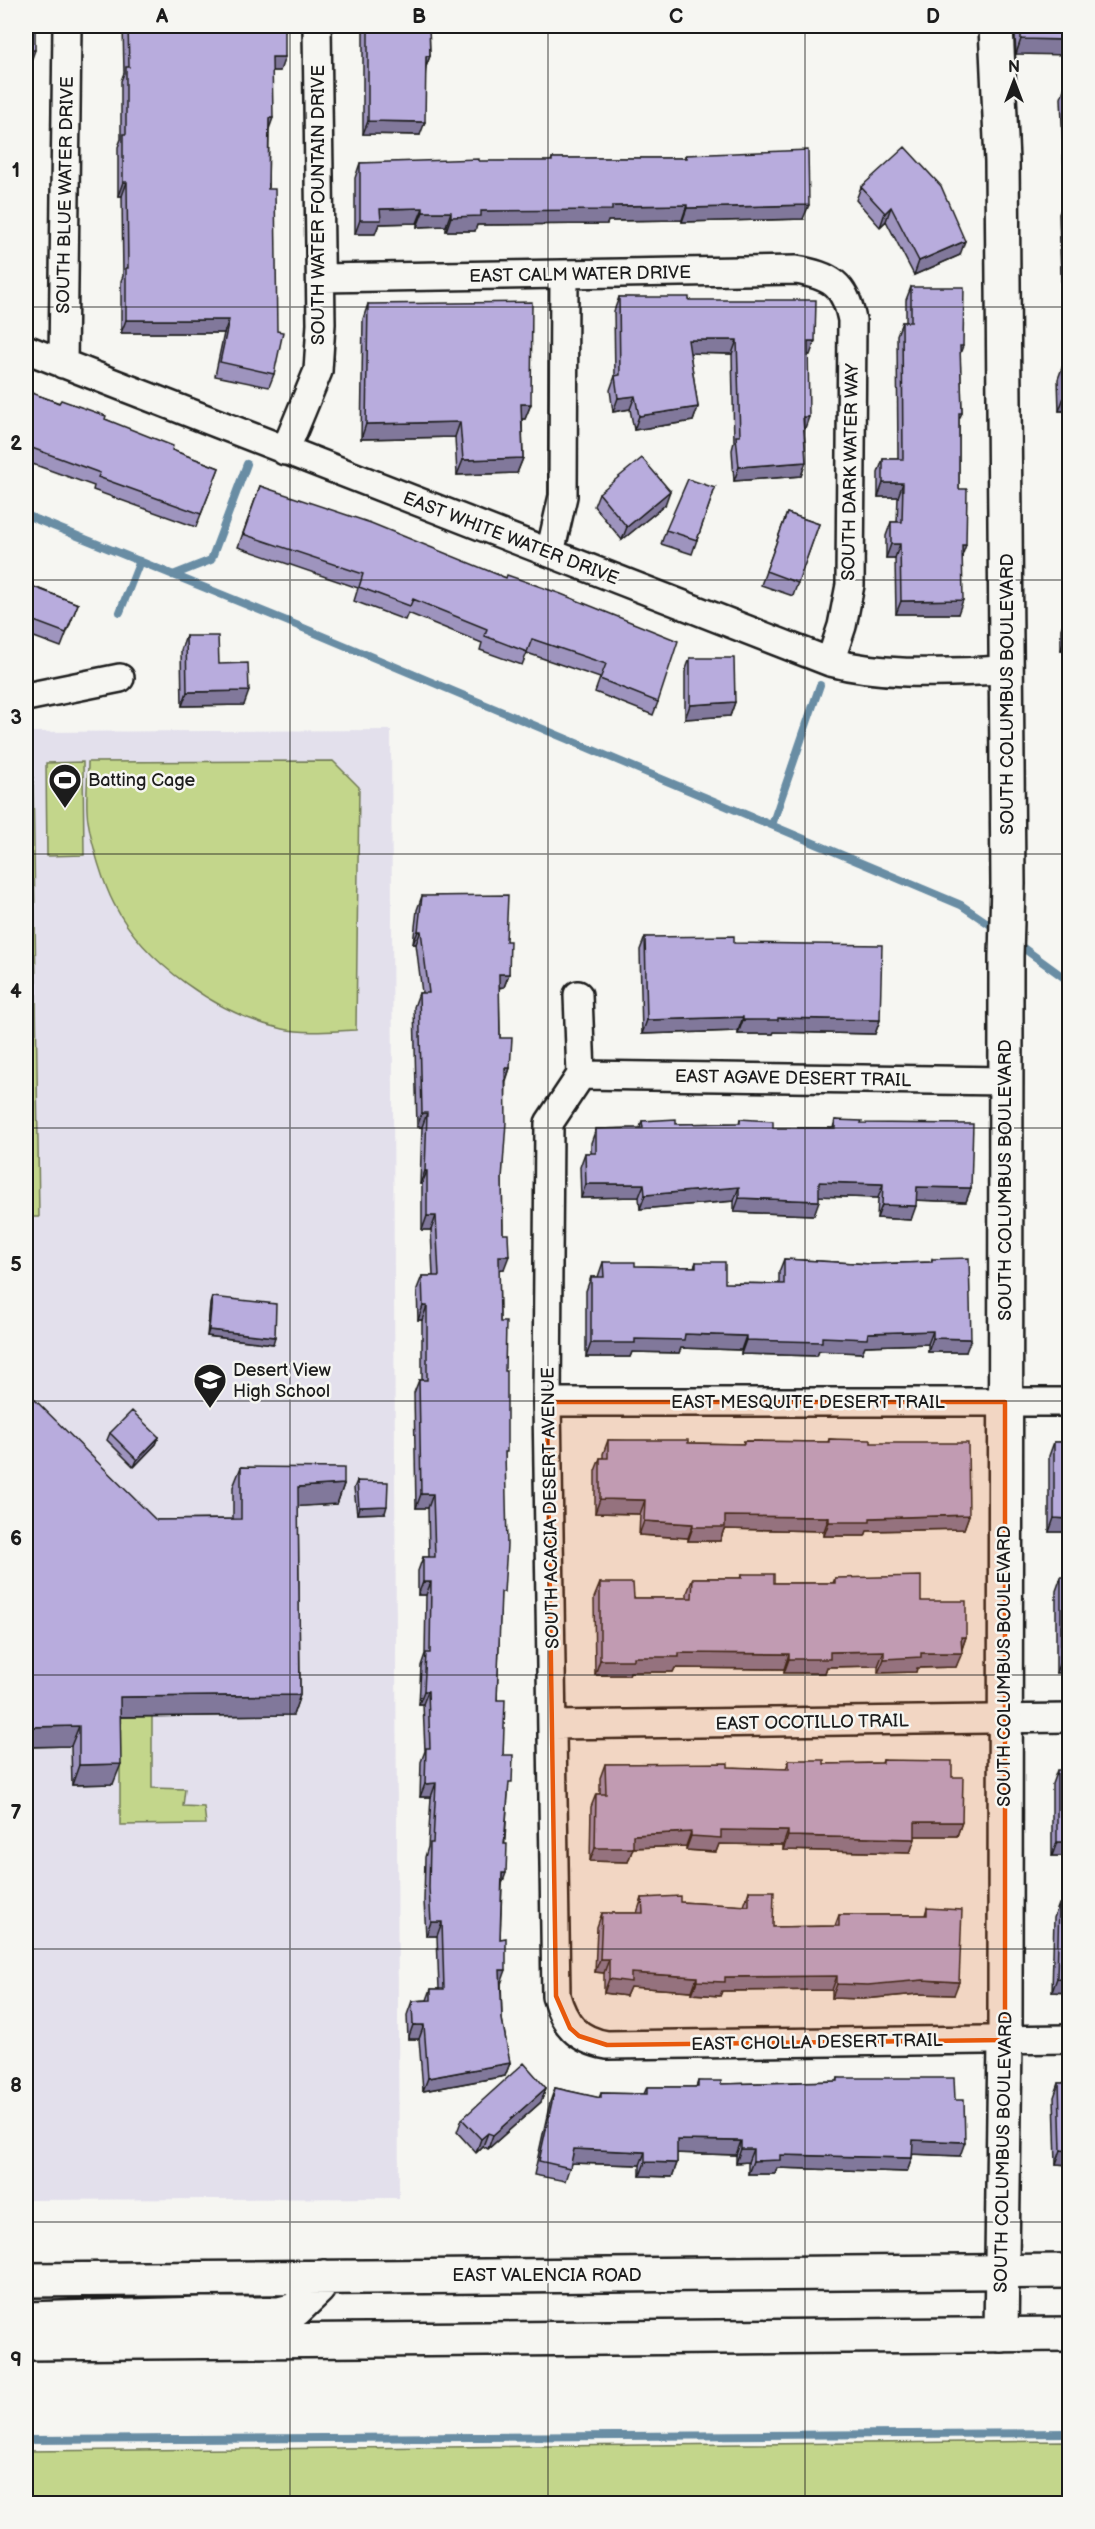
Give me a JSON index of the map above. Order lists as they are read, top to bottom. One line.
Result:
{"streets":{"main road":["SOUTH COLUMBUS BOULEVARD","EAST VALENCIA ROAD"],"street":["SOUTH BLUE WATER DRIVE","SOUTH WATER FOUNTAIN DRIVE","EAST CALM WATER DRIVE","SOUTH DARK WATER WAY","EAST WHITE WATER DRIVE","EAST AGAVE DESERT TRAIL","EAST MESQUITE DESERT TRAIL","SOUTH ACACIA DESERT AVENUE","EAST OCOTILLO TRAIL","EAST CHOLLA DESERT TRAIL"]},"crossings":[["SOUTH BLUE WATER DRIVE","EAST WHITE WATER DRIVE"],["SOUTH WATER FOUNTAIN DRIVE","EAST CALM WATER DRIVE"],["SOUTH WATER FOUNTAIN DRIVE","EAST WHITE WATER DRIVE"],["EAST CALM WATER DRIVE","SOUTH DARK WATER WAY"],["SOUTH DARK WATER WAY","EAST WHITE WATER DRIVE"],["EAST WHITE WATER DRIVE","SOUTH COLUMBUS BOULEVARD"],["SOUTH COLUMBUS BOULEVARD","EAST AGAVE DESERT TRAIL"],["SOUTH COLUMBUS BOULEVARD","EAST MESQUITE DESERT TRAIL"],["SOUTH COLUMBUS BOULEVARD","EAST OCOTILLO TRAIL"],["SOUTH COLUMBUS BOULEVARD","EAST CHOLLA DESERT TRAIL"],["SOUTH COLUMBUS BOULEVARD","EAST VALENCIA ROAD"],["EAST AGAVE DESERT TRAIL","SOUTH ACACIA DESERT AVENUE"],["EAST MESQUITE DESERT TRAIL","SOUTH ACACIA DESERT AVENUE"],["SOUTH ACACIA DESERT AVENUE","EAST OCOTILLO TRAIL"],["SOUTH ACACIA DESERT AVENUE","EAST CHOLLA DESERT TRAIL"]],"places":{"sports":["Batting Cage"],"school or university":["Desert View High School"]},"north":"top","grid":{"columns":["A","B","C","D"],"rows":["1","2","3","4","5","6","7","8","9"]}}
